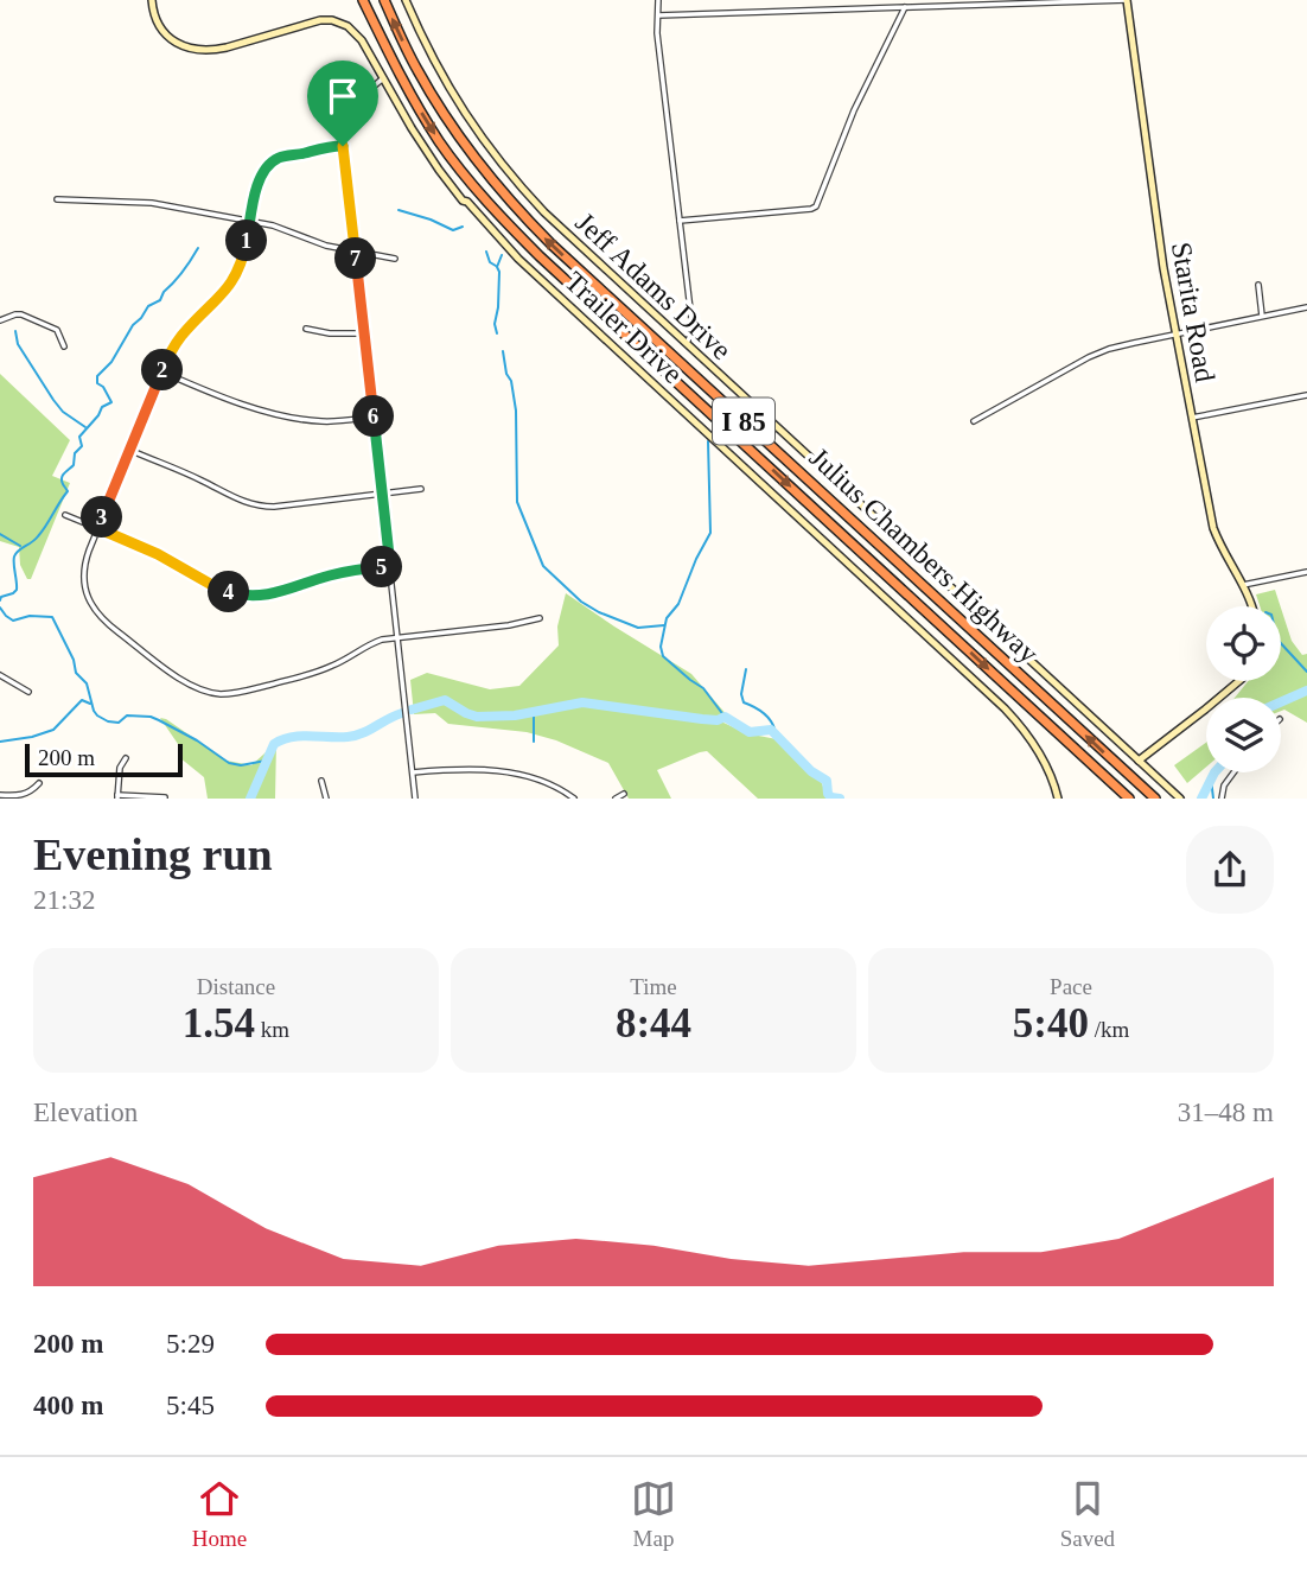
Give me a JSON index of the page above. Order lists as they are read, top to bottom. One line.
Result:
{"streets":{"highway":["I 85","Julius Chambers Highway"],"street":["Jeff Adams Drive","Starita Road","Trailer Drive"]},"scale_bar":"200 m","page":{"pins":["1","7","2","6","3","5","4"],"scale":"200 m","heading":["Evening run","21:32"],"stats":[["Distance","1.54 km"],["Time","8:44"],["Pace","5:40 /km"]],"chart":["Elevation","31–48 m"],"list":[{"name":"200 m","note":"5:29"},{"name":"400 m","note":"5:45"}],"tabs":["Home","Map","Saved"]}}
